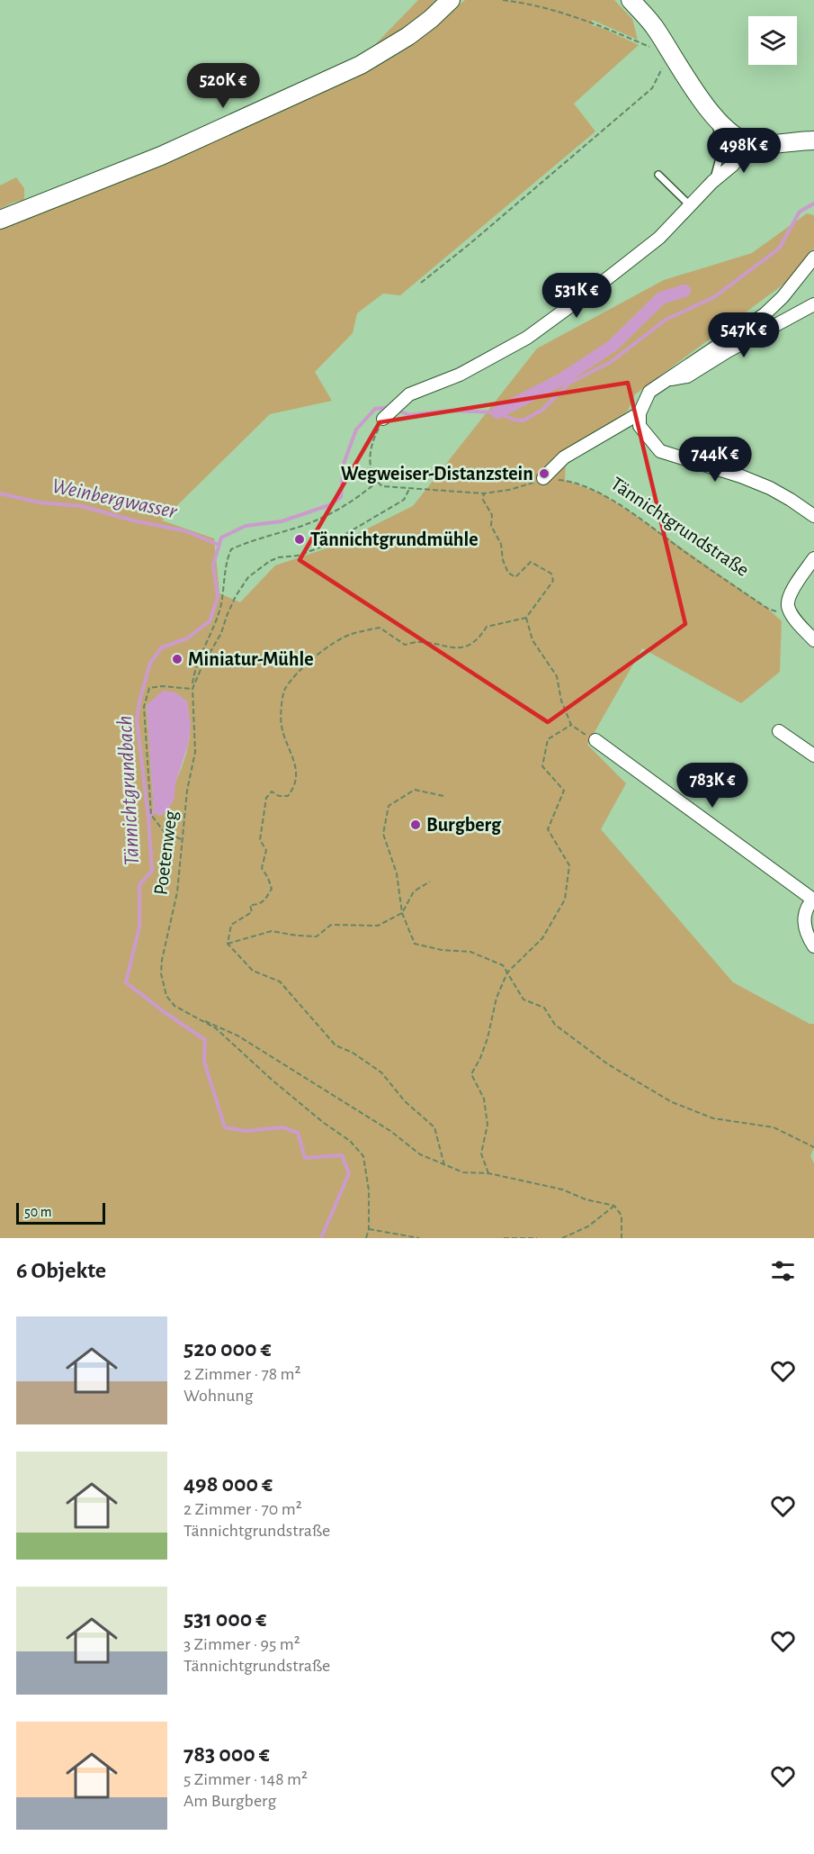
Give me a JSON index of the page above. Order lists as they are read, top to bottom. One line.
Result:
{"streets":{"path":["Tännichtgrundstraße","Poetenweg"]},"crossings":[["Tännichtgrundstraße","Poetenweg"]],"water":["Weinbergwasser","Tännichtgrundbach"],"places":["Wegweiser-Distanzstein","Tännichtgrundmühle","Miniatur-Mühle","Burgberg"],"scale_bar":"50 m","page":{"price":["520K €","498K €","531K €","547K €","744K €","783K €"],"scale":"50 m","heading":"6 Objekte","list":[{"name":"520 000 €","note":"2 Zimmer · 78 m² · Wohnung"},{"name":"498 000 €","note":"2 Zimmer · 70 m² · Tännichtgrundstraße"},{"name":"531 000 €","note":"3 Zimmer · 95 m² · Tännichtgrundstraße"},{"name":"783 000 €","note":"5 Zimmer · 148 m² · Am Burgberg"}]}}
